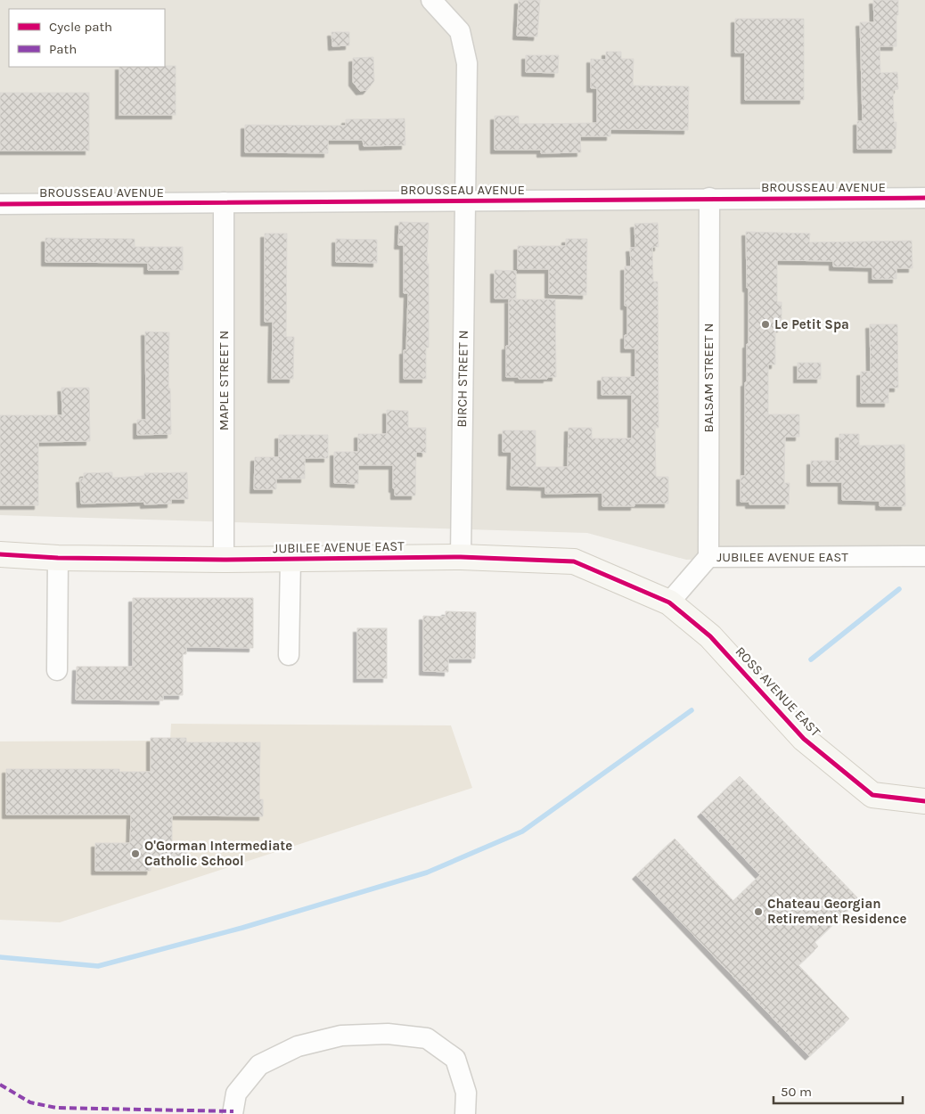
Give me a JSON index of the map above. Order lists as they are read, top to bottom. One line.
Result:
{"streets":{"main road":["JUBILEE AVENUE EAST","ROSS AVENUE EAST"],"street":["BROUSSEAU AVENUE","BALSAM STREET N","BIRCH STREET N","MAPLE STREET N"]},"crossings":[["BROUSSEAU AVENUE","BALSAM STREET N"],["BROUSSEAU AVENUE","BIRCH STREET N"],["BROUSSEAU AVENUE","MAPLE STREET N"],["BALSAM STREET N","JUBILEE AVENUE EAST"],["BIRCH STREET N","JUBILEE AVENUE EAST"],["MAPLE STREET N","JUBILEE AVENUE EAST"],["JUBILEE AVENUE EAST","ROSS AVENUE EAST"]],"places":["Le Petit Spa","O'Gorman Intermediate Catholic School","Chateau Georgian Retirement Residence"],"legend":["Cycle path","Path"],"scale_bar":"50 m"}
